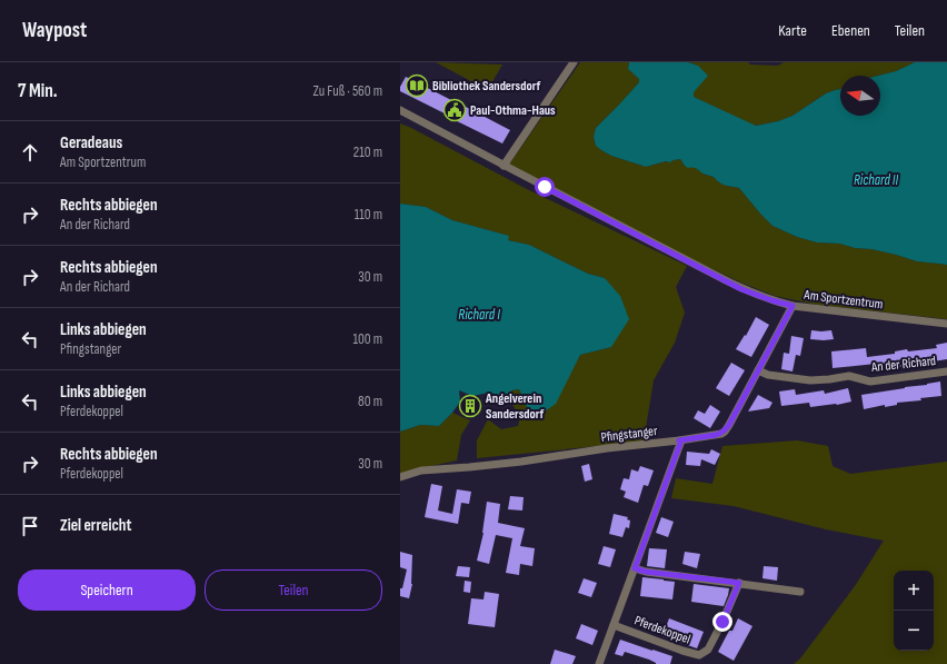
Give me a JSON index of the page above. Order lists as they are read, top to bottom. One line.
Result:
{"streets":{"street":["Am Sportzentrum","An der Richard","Pfingstanger","Pferdekoppel"]},"water":["Richard II","Richard I"],"places":{"library":["Bibliothek Sandersdorf"],"public building":["Paul-Othma-Haus"],"building":["Angelverein Sandersdorf"]},"north":"left","page":{"header":"Waypost","nav":["Karte","Ebenen","Teilen"],"heading":["7 Min.","Zu Fuß · 560 m"],"list":[["Geradeaus","Am Sportzentrum","210 m"],["Rechts abbiegen","An der Richard","110 m"],["Rechts abbiegen","An der Richard","30 m"],["Links abbiegen","Pfingstanger","100 m"],["Links abbiegen","Pferdekoppel","80 m"],["Rechts abbiegen","Pferdekoppel","30 m"],"Ziel erreicht"],"buttons":["Speichern","Teilen"],"map_buttons":["+","−"]}}
